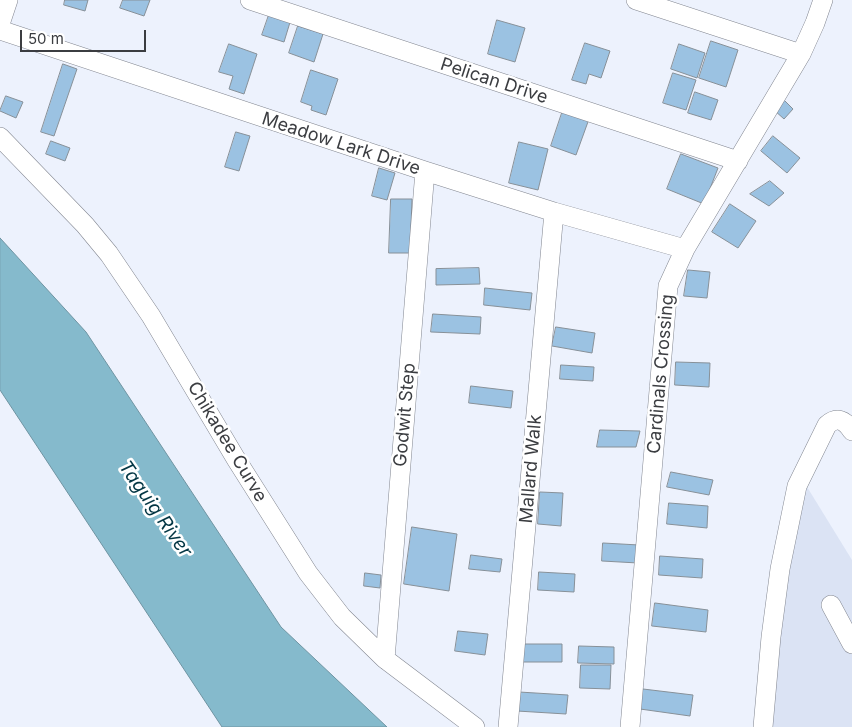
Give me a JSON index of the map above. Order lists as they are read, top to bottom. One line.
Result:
{"streets":{"street":["Pelican Drive","Meadow Lark Drive","Cardinals Crossing","Godwit Step","Chikadee Curve","Mallard Walk"]},"crossings":[["Pelican Drive","Cardinals Crossing"],["Meadow Lark Drive","Cardinals Crossing"],["Meadow Lark Drive","Godwit Step"],["Meadow Lark Drive","Mallard Walk"],["Godwit Step","Chikadee Curve"]],"water":["Taguig River"],"scale_bar":"50 m"}
